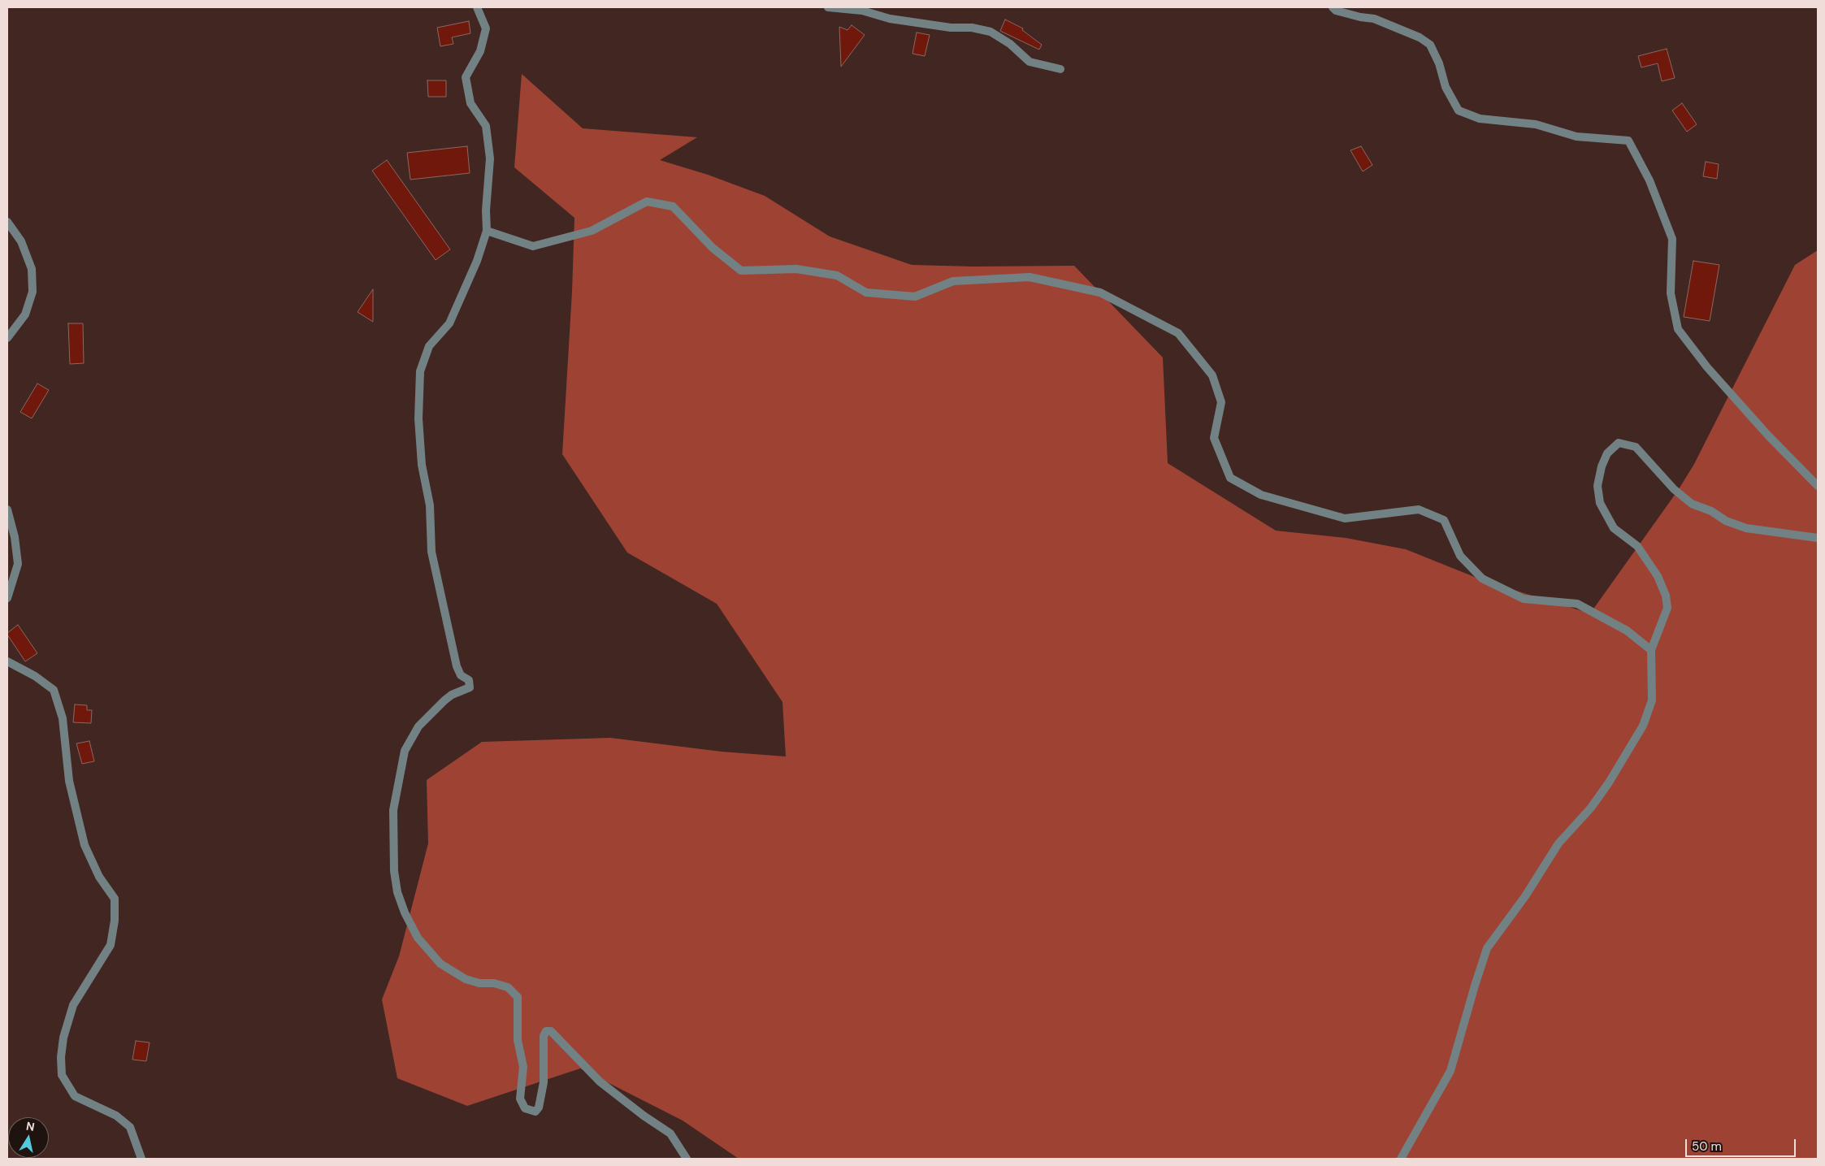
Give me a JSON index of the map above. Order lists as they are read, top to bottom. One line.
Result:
{"scale_bar":"50 m","north":"top"}
